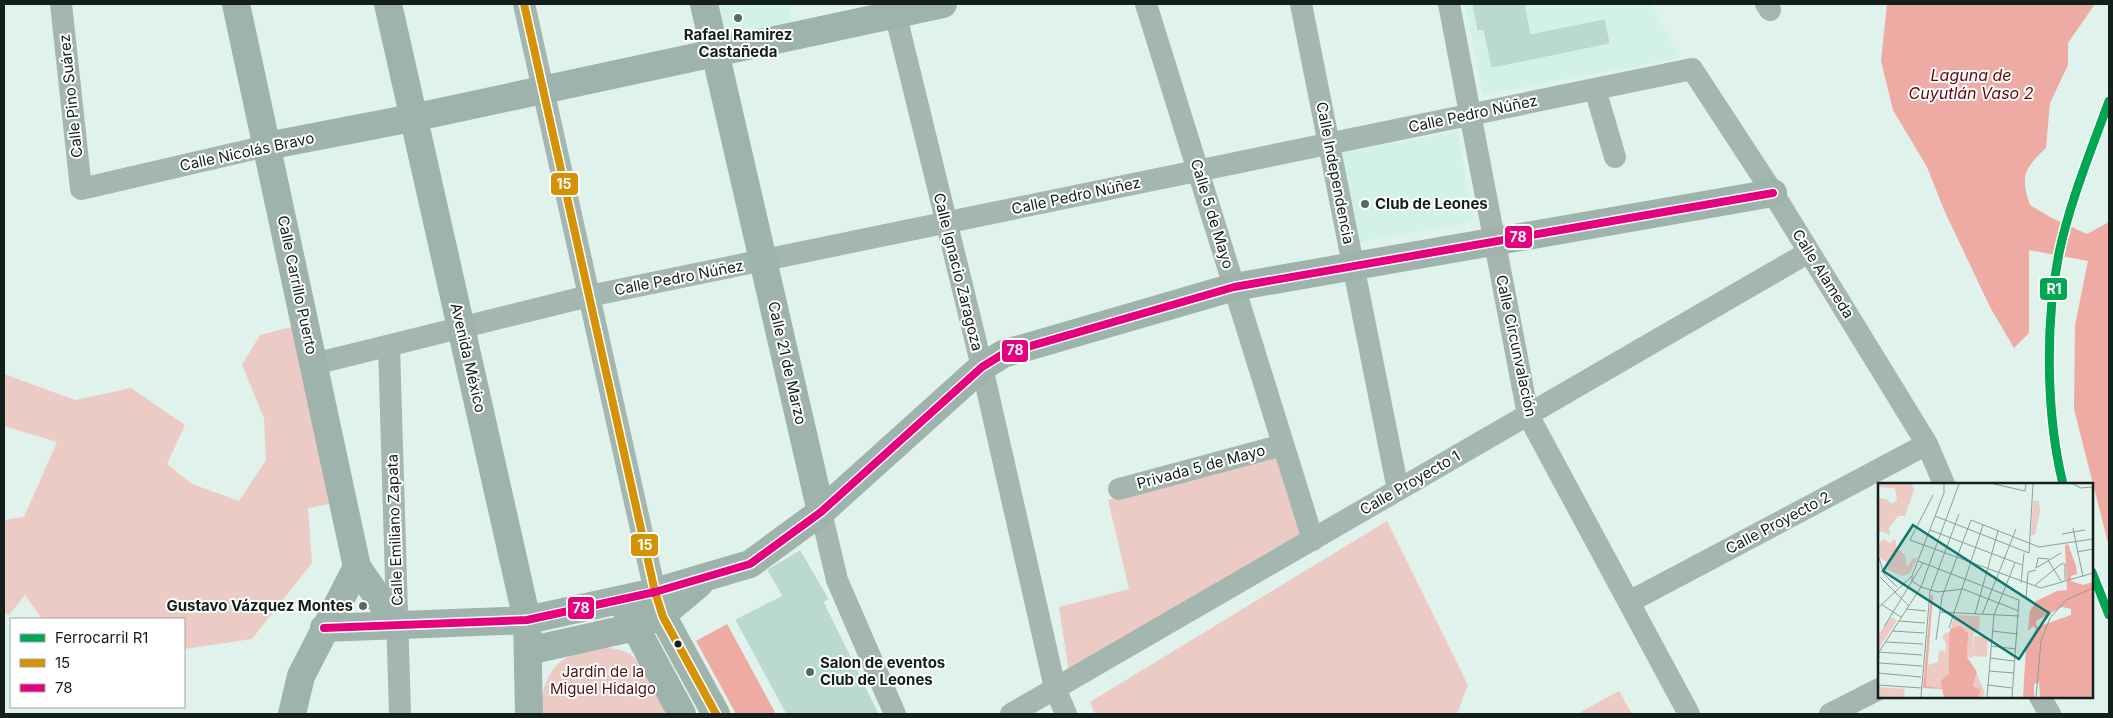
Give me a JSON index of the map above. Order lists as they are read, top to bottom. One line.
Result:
{"streets":{"street":["Calle Pino Suárez","Calle Pedro Núñez","Calle Nicolás Bravo","Calle Independencia","Calle 5 de Mayo","Calle Ignacio Zaragoza","Calle Alameda","Calle Carrillo Puerto","Calle Circunvalación","Avenida México","Calle 21 de Marzo","Privada 5 de Mayo","Calle Proyecto 1","Calle Proyecto 2","Calle Emiliano Zapata"]},"crossings":[["Calle Pino Suárez","Calle Nicolás Bravo"],["Calle Pedro Núñez","Calle Independencia"],["Calle Pedro Núñez","Calle 5 de Mayo"],["Calle Pedro Núñez","Calle Ignacio Zaragoza"],["Calle Pedro Núñez","Calle Alameda"],["Calle Pedro Núñez","Calle Carrillo Puerto"],["Calle Pedro Núñez","Calle Circunvalación"],["Calle Pedro Núñez","Avenida México"],["Calle Pedro Núñez","Calle 21 de Marzo"],["Calle Pedro Núñez","Calle Emiliano Zapata"],["Calle Nicolás Bravo","Calle Ignacio Zaragoza"],["Calle Nicolás Bravo","Calle Carrillo Puerto"],["Calle Nicolás Bravo","Avenida México"],["Calle Nicolás Bravo","Calle 21 de Marzo"],["Calle Independencia","Calle Proyecto 1"],["Calle 5 de Mayo","Privada 5 de Mayo"],["Calle 5 de Mayo","Calle Proyecto 1"],["Calle Ignacio Zaragoza","Calle Proyecto 1"],["Calle Alameda","Calle Proyecto 1"],["Calle Alameda","Calle Proyecto 2"],["Calle Carrillo Puerto","Calle Emiliano Zapata"],["Calle Circunvalación","Calle Proyecto 1"],["Calle Circunvalación","Calle Proyecto 2"]],"water":["Laguna de Cuyutlán Vaso 2"],"parks":["Jardín de la Miguel Hidalgo"],"places":["Rafael Ramirez Castañeda","Club de Leones","Gustavo Vázquez Montes","Salon de eventos Club de Leones"],"lines":["transit line 15","rail line R1","transit line 78"],"legend":["Ferrocarril R1","15","78"]}
